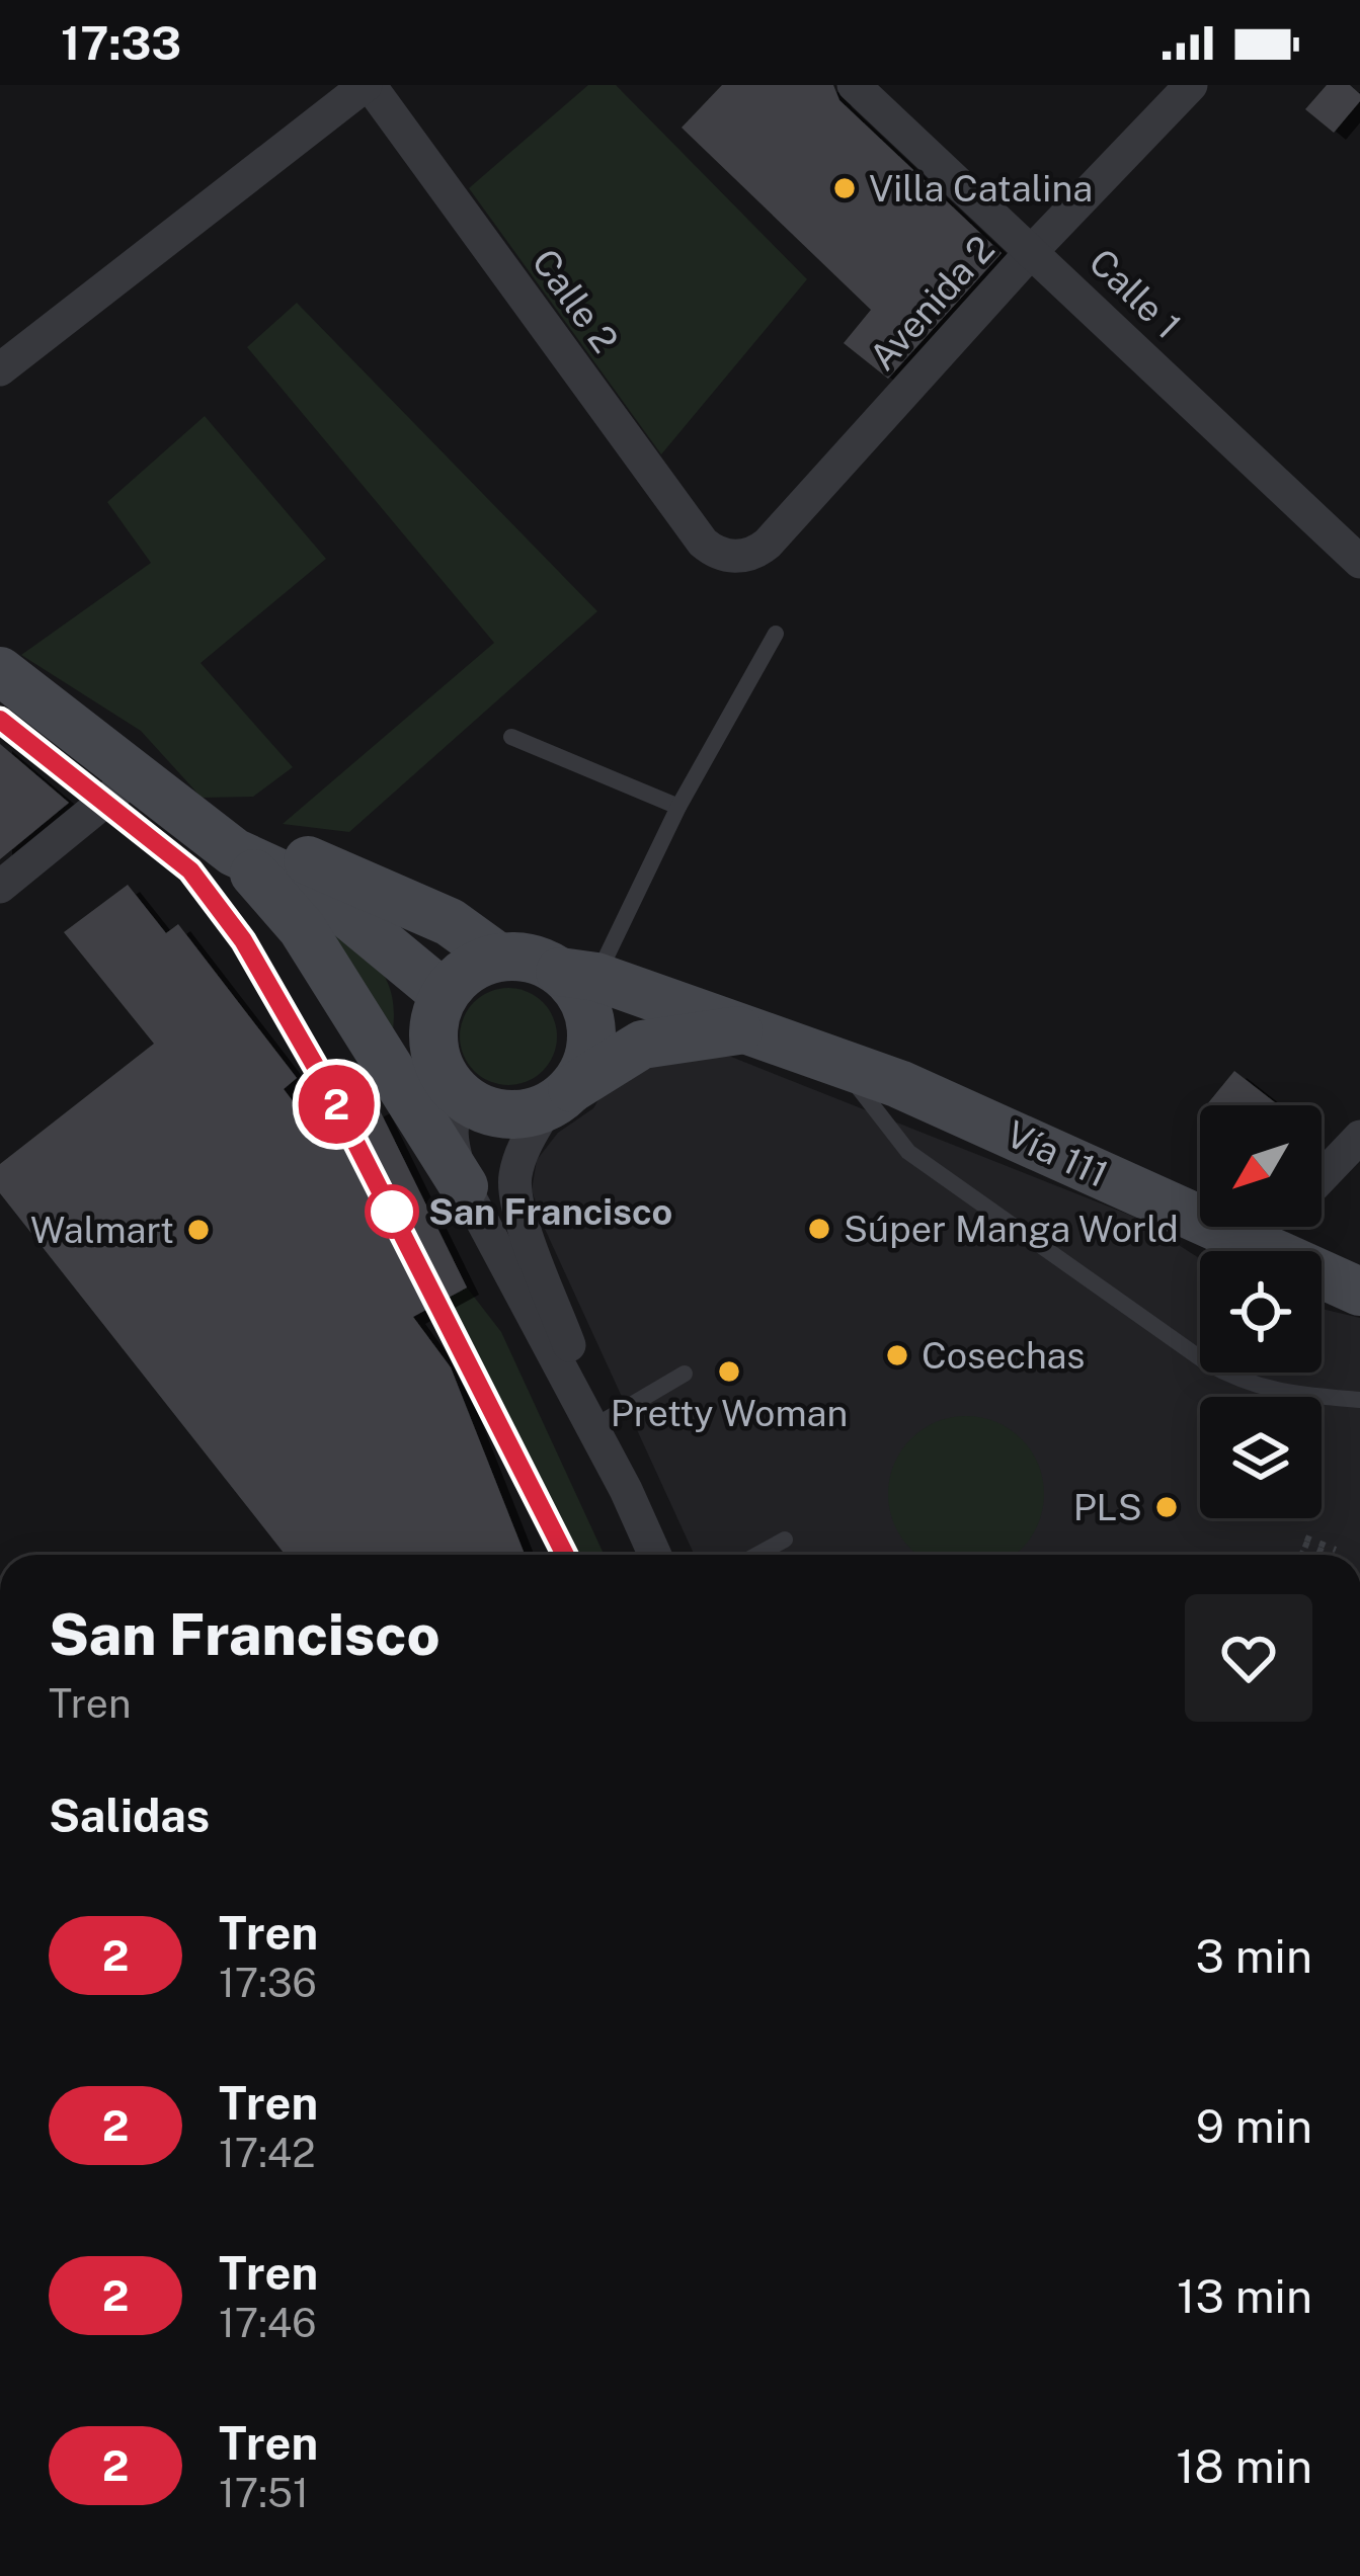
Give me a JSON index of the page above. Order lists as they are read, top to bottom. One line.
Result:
{"streets":{"main road":["Vía 111"],"street":["Calle 1","Calle 2","Avenida 2"]},"crossings":[["Calle 1","Avenida 2"],["Calle 2","Avenida 2"]],"places":["Villa Catalina","San Francisco","Súper Manga World","Walmart","Cosechas","Pretty Woman","PLS"],"north":"bottom left","page":{"status":"17:33","on_map":"2","heading":[["San Francisco","Tren"],"Salidas"],"list":[{"mark":"2","name":"Tren","note":"17:36","value":"3 min"},{"mark":"2","name":"Tren","note":"17:42","value":"9 min"},{"mark":"2","name":"Tren","note":"17:46","value":"13 min"},{"mark":"2","name":"Tren","note":"17:51","value":"18 min"}]}}
